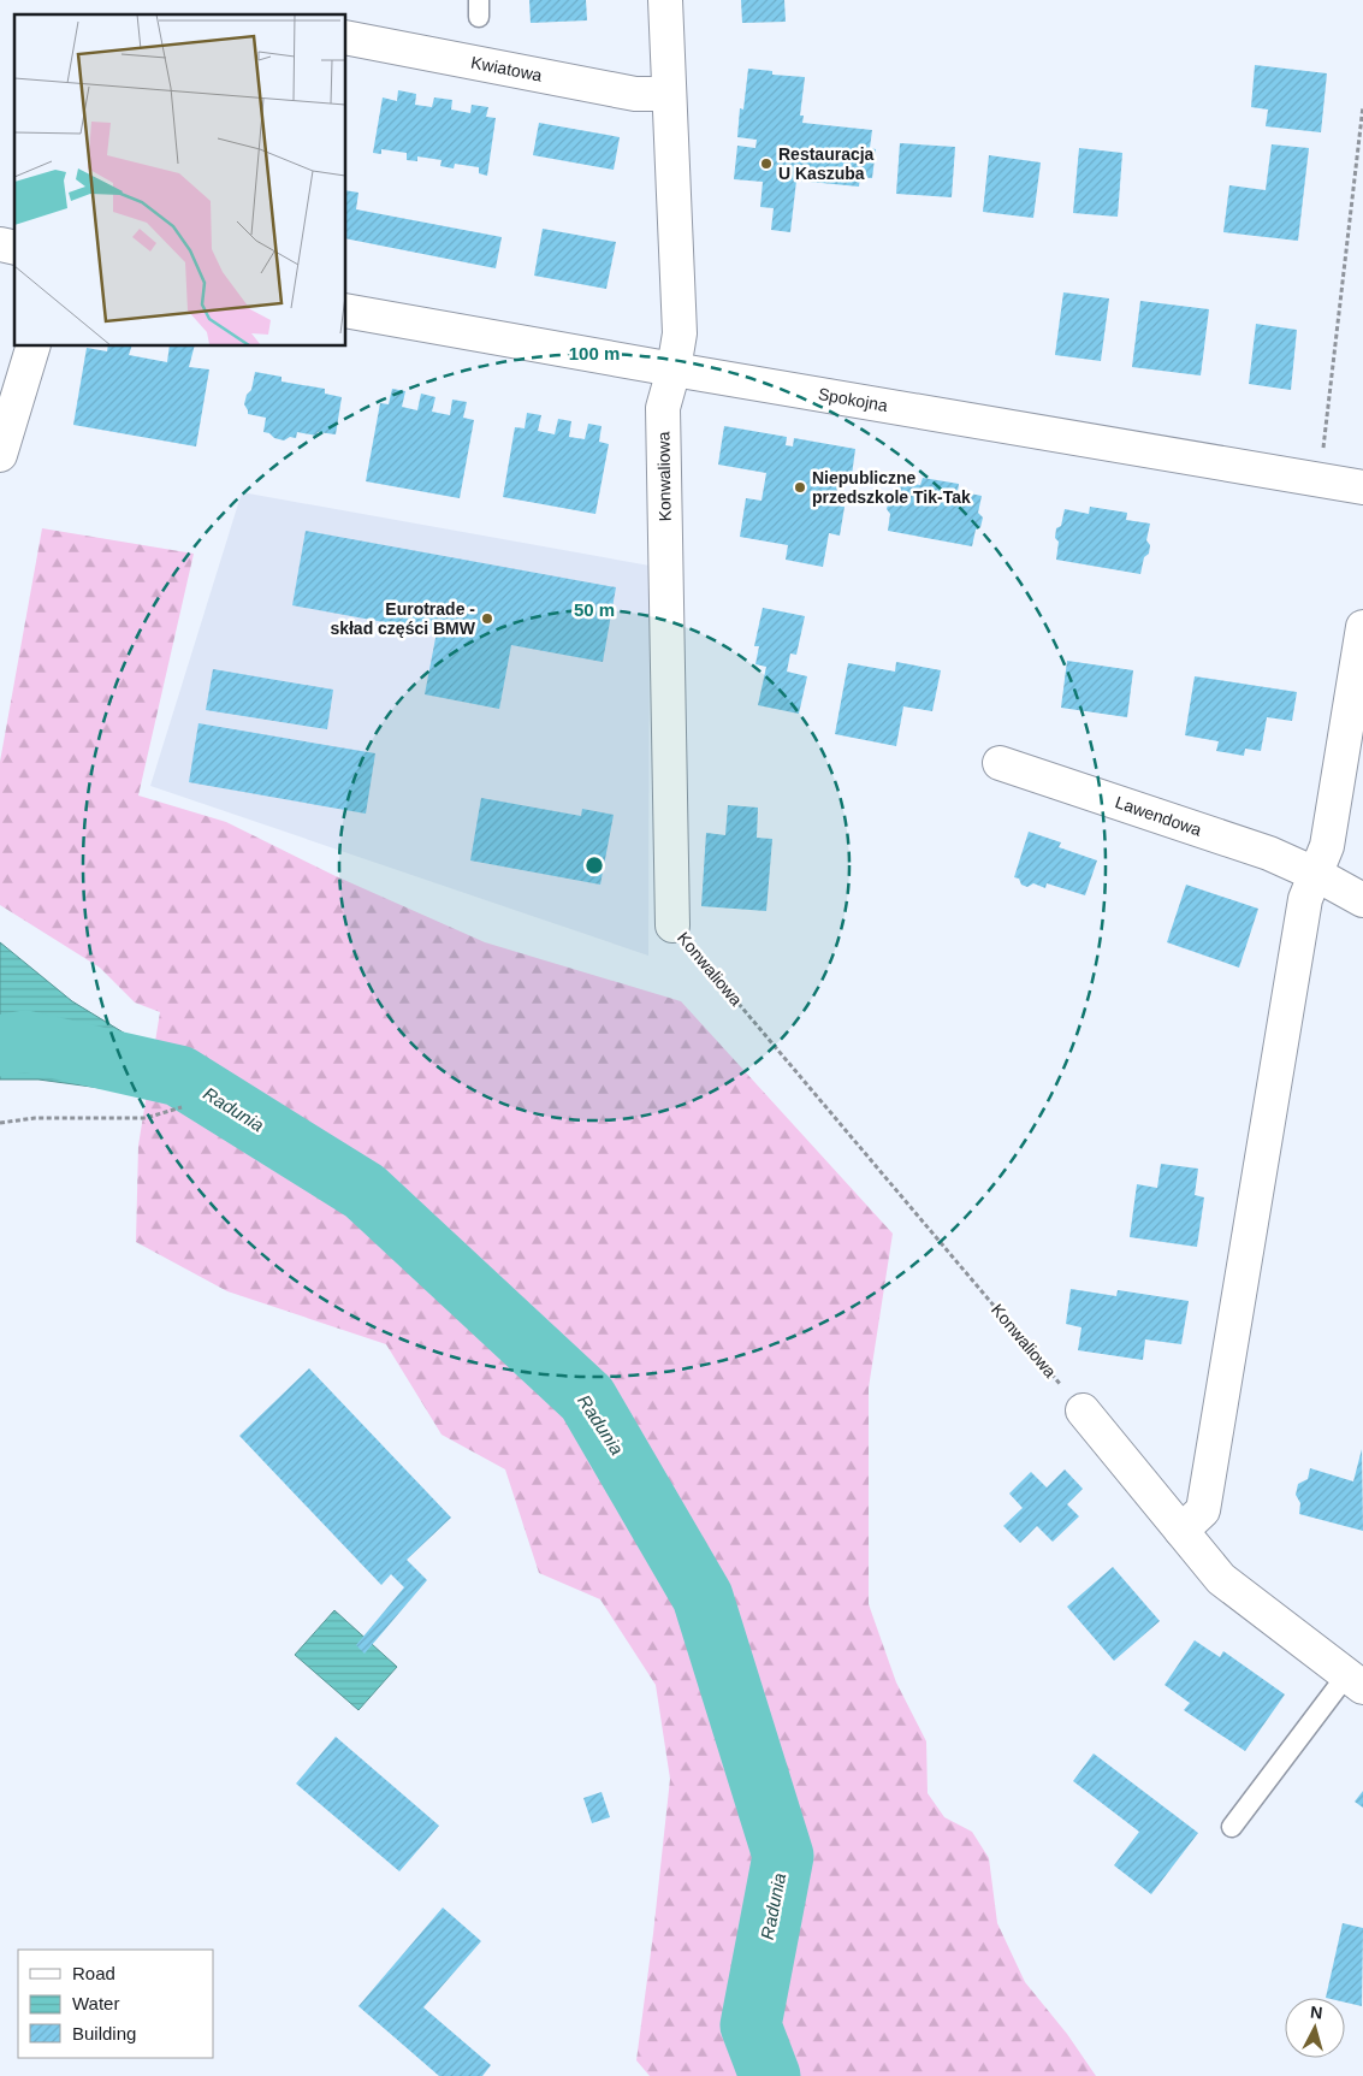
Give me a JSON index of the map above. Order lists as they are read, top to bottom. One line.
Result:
{"streets":{"street":["Kwiatowa","Spokojna","Konwaliowa","Lawendowa"]},"crossings":[["Spokojna","Konwaliowa"]],"water":["Radunia"],"places":["Restauracja U Kaszuba","Niepubliczne przedszkole Tik-Tak","Eurotrade - skład części BMW"],"legend":["Road","Water","Building"],"north":"top","rings":["100 m","50 m"]}
